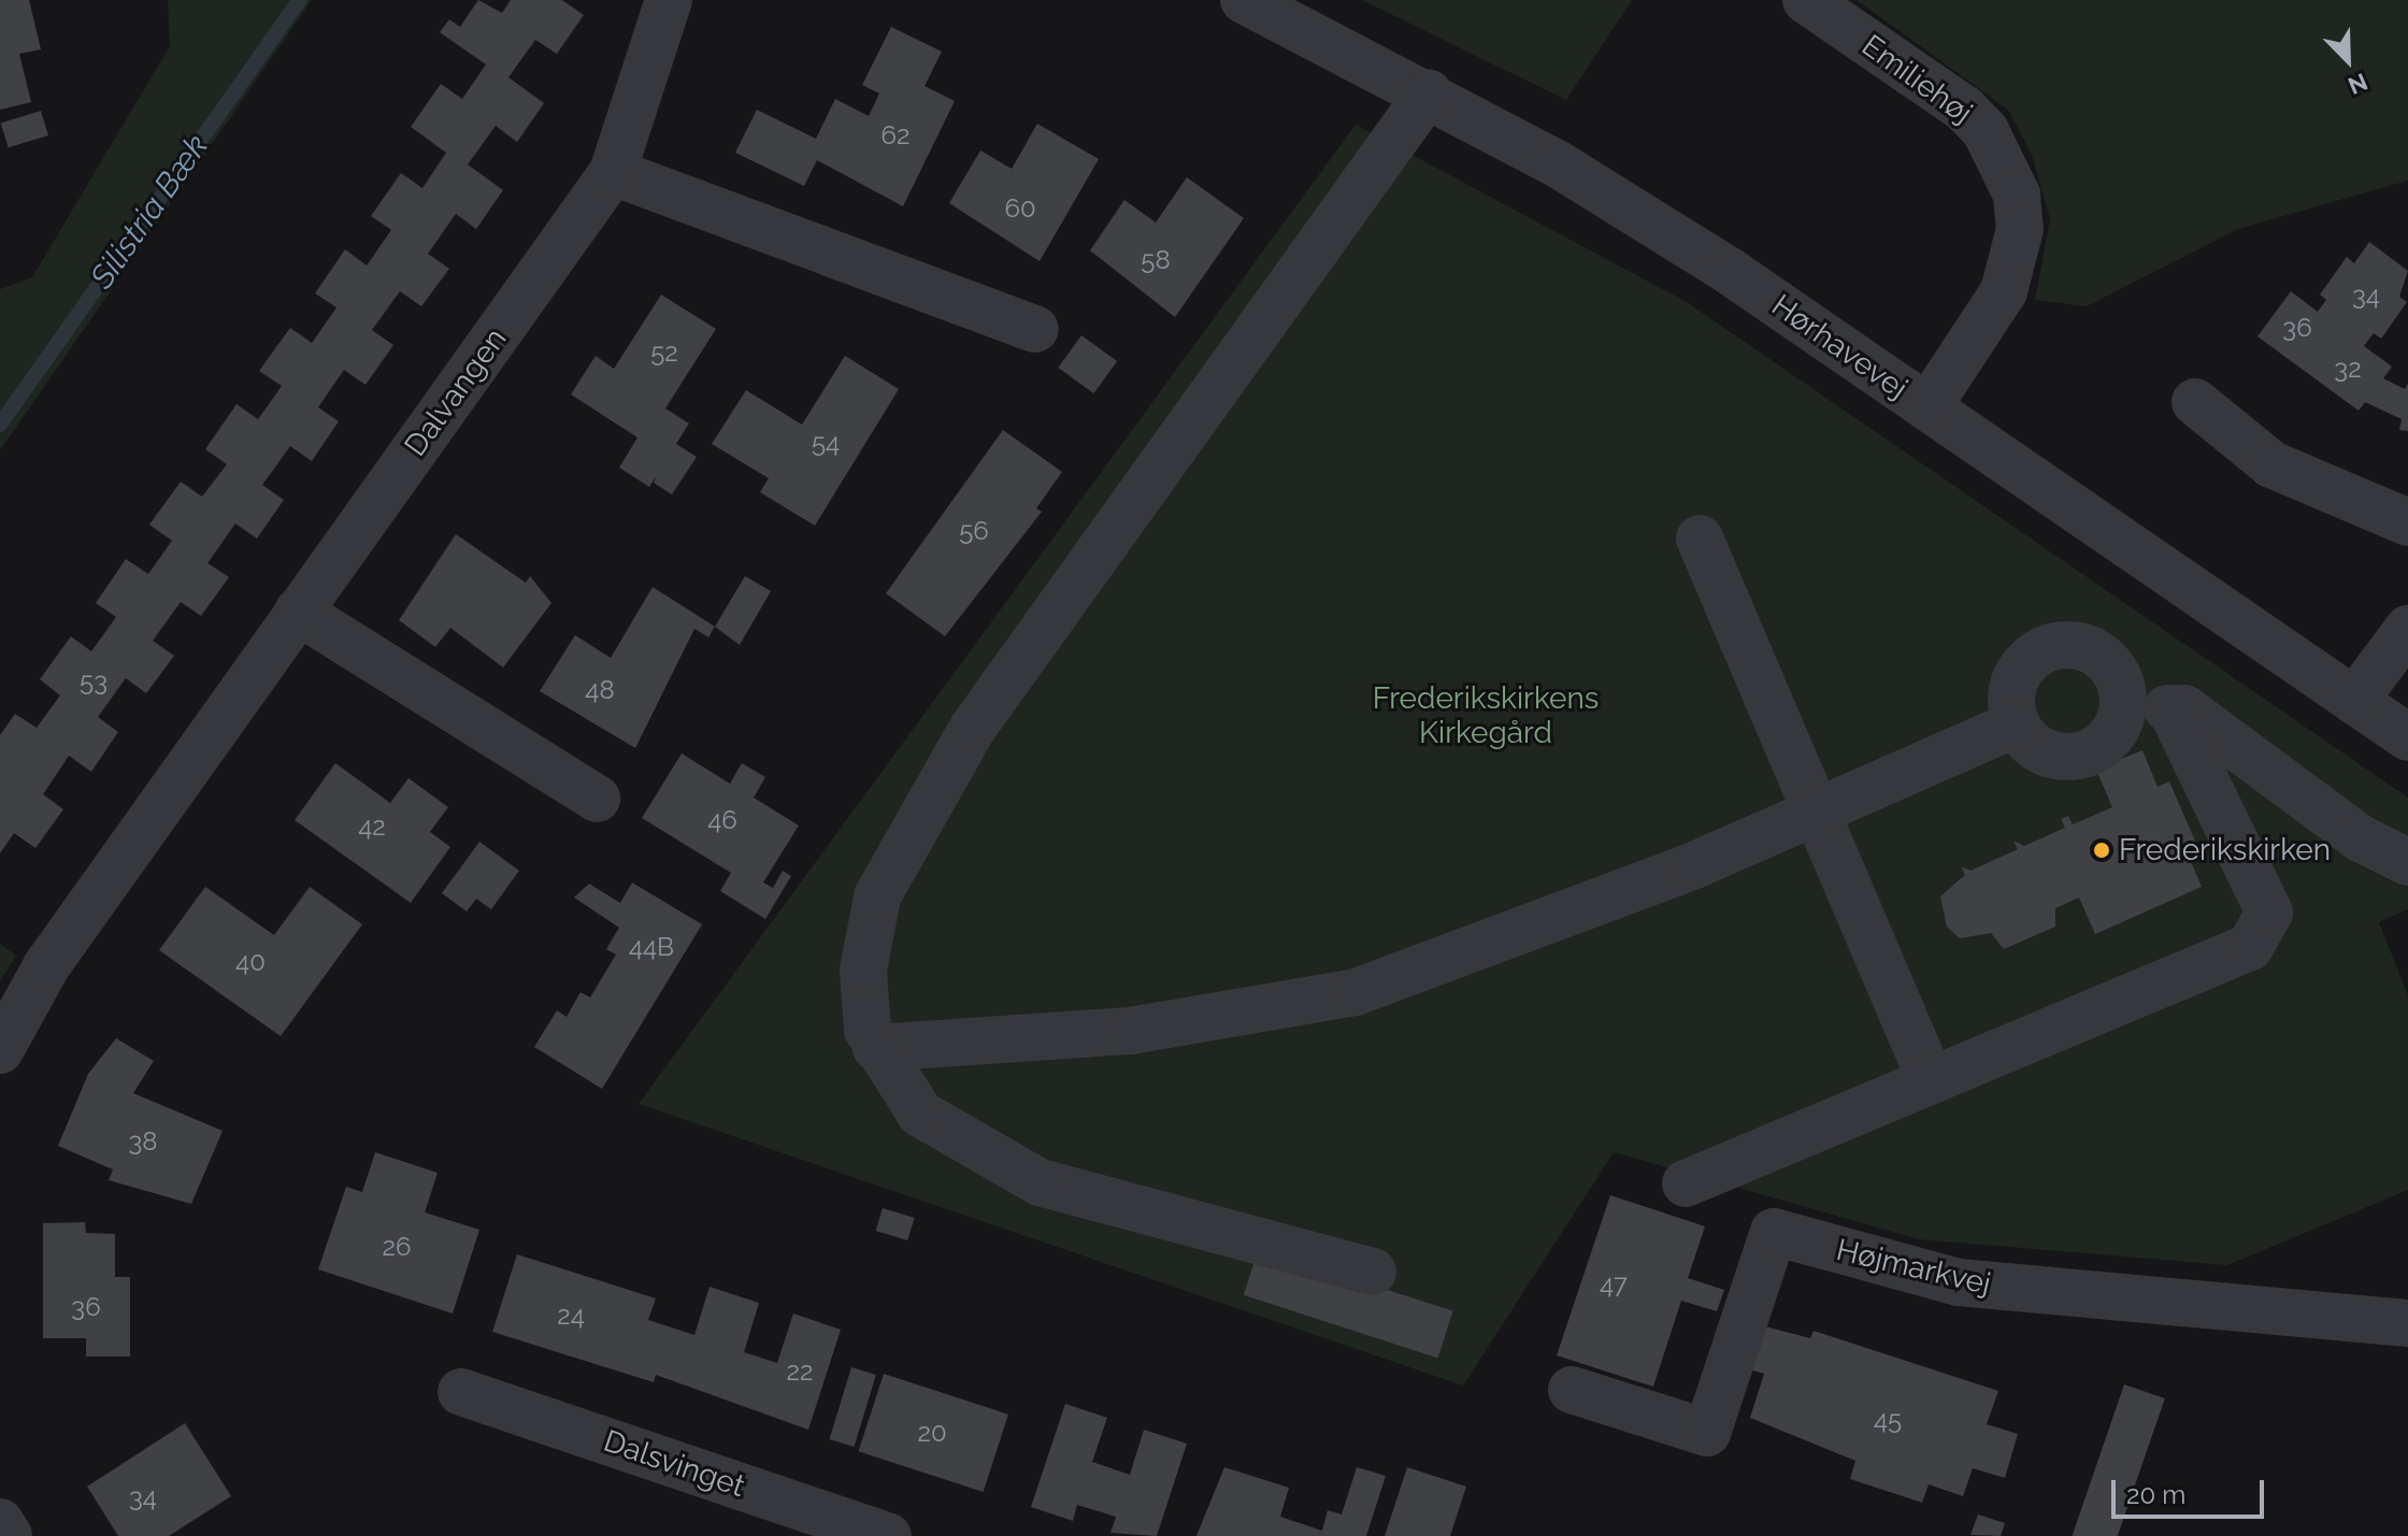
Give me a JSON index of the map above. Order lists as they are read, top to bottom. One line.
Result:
{"streets":{"street":["Emiliehøj","Hørhavevej","Dalvangen","Højmarkvej","Dalsvinget"]},"crossings":[["Emiliehøj","Hørhavevej"]],"water":["Silistria Bæk"],"parks":["Frederikskirkens Kirkegård"],"places":["Frederikskirken"],"house_numbers":["62","60","58","34","36","52","32","54","56","53","48","46","42","44B","40","38","26","47","36","24","22","45","20","34"],"scale_bar":"20 m","north":"bottom right"}
